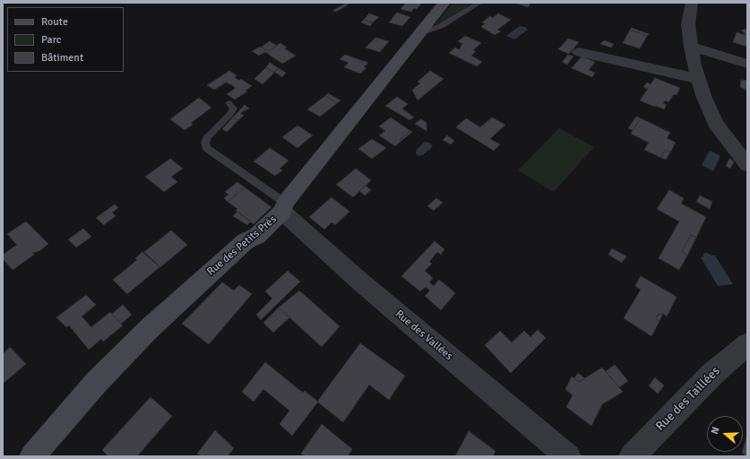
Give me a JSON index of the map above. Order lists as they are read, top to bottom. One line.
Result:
{"streets":{"street":["Rue des Petits Prés","Rue des Vallées","Rue des Taillées"]},"crossings":[["Rue des Petits Prés","Rue des Vallées"]],"legend":["Route","Parc","Bâtiment"],"north":"left"}
